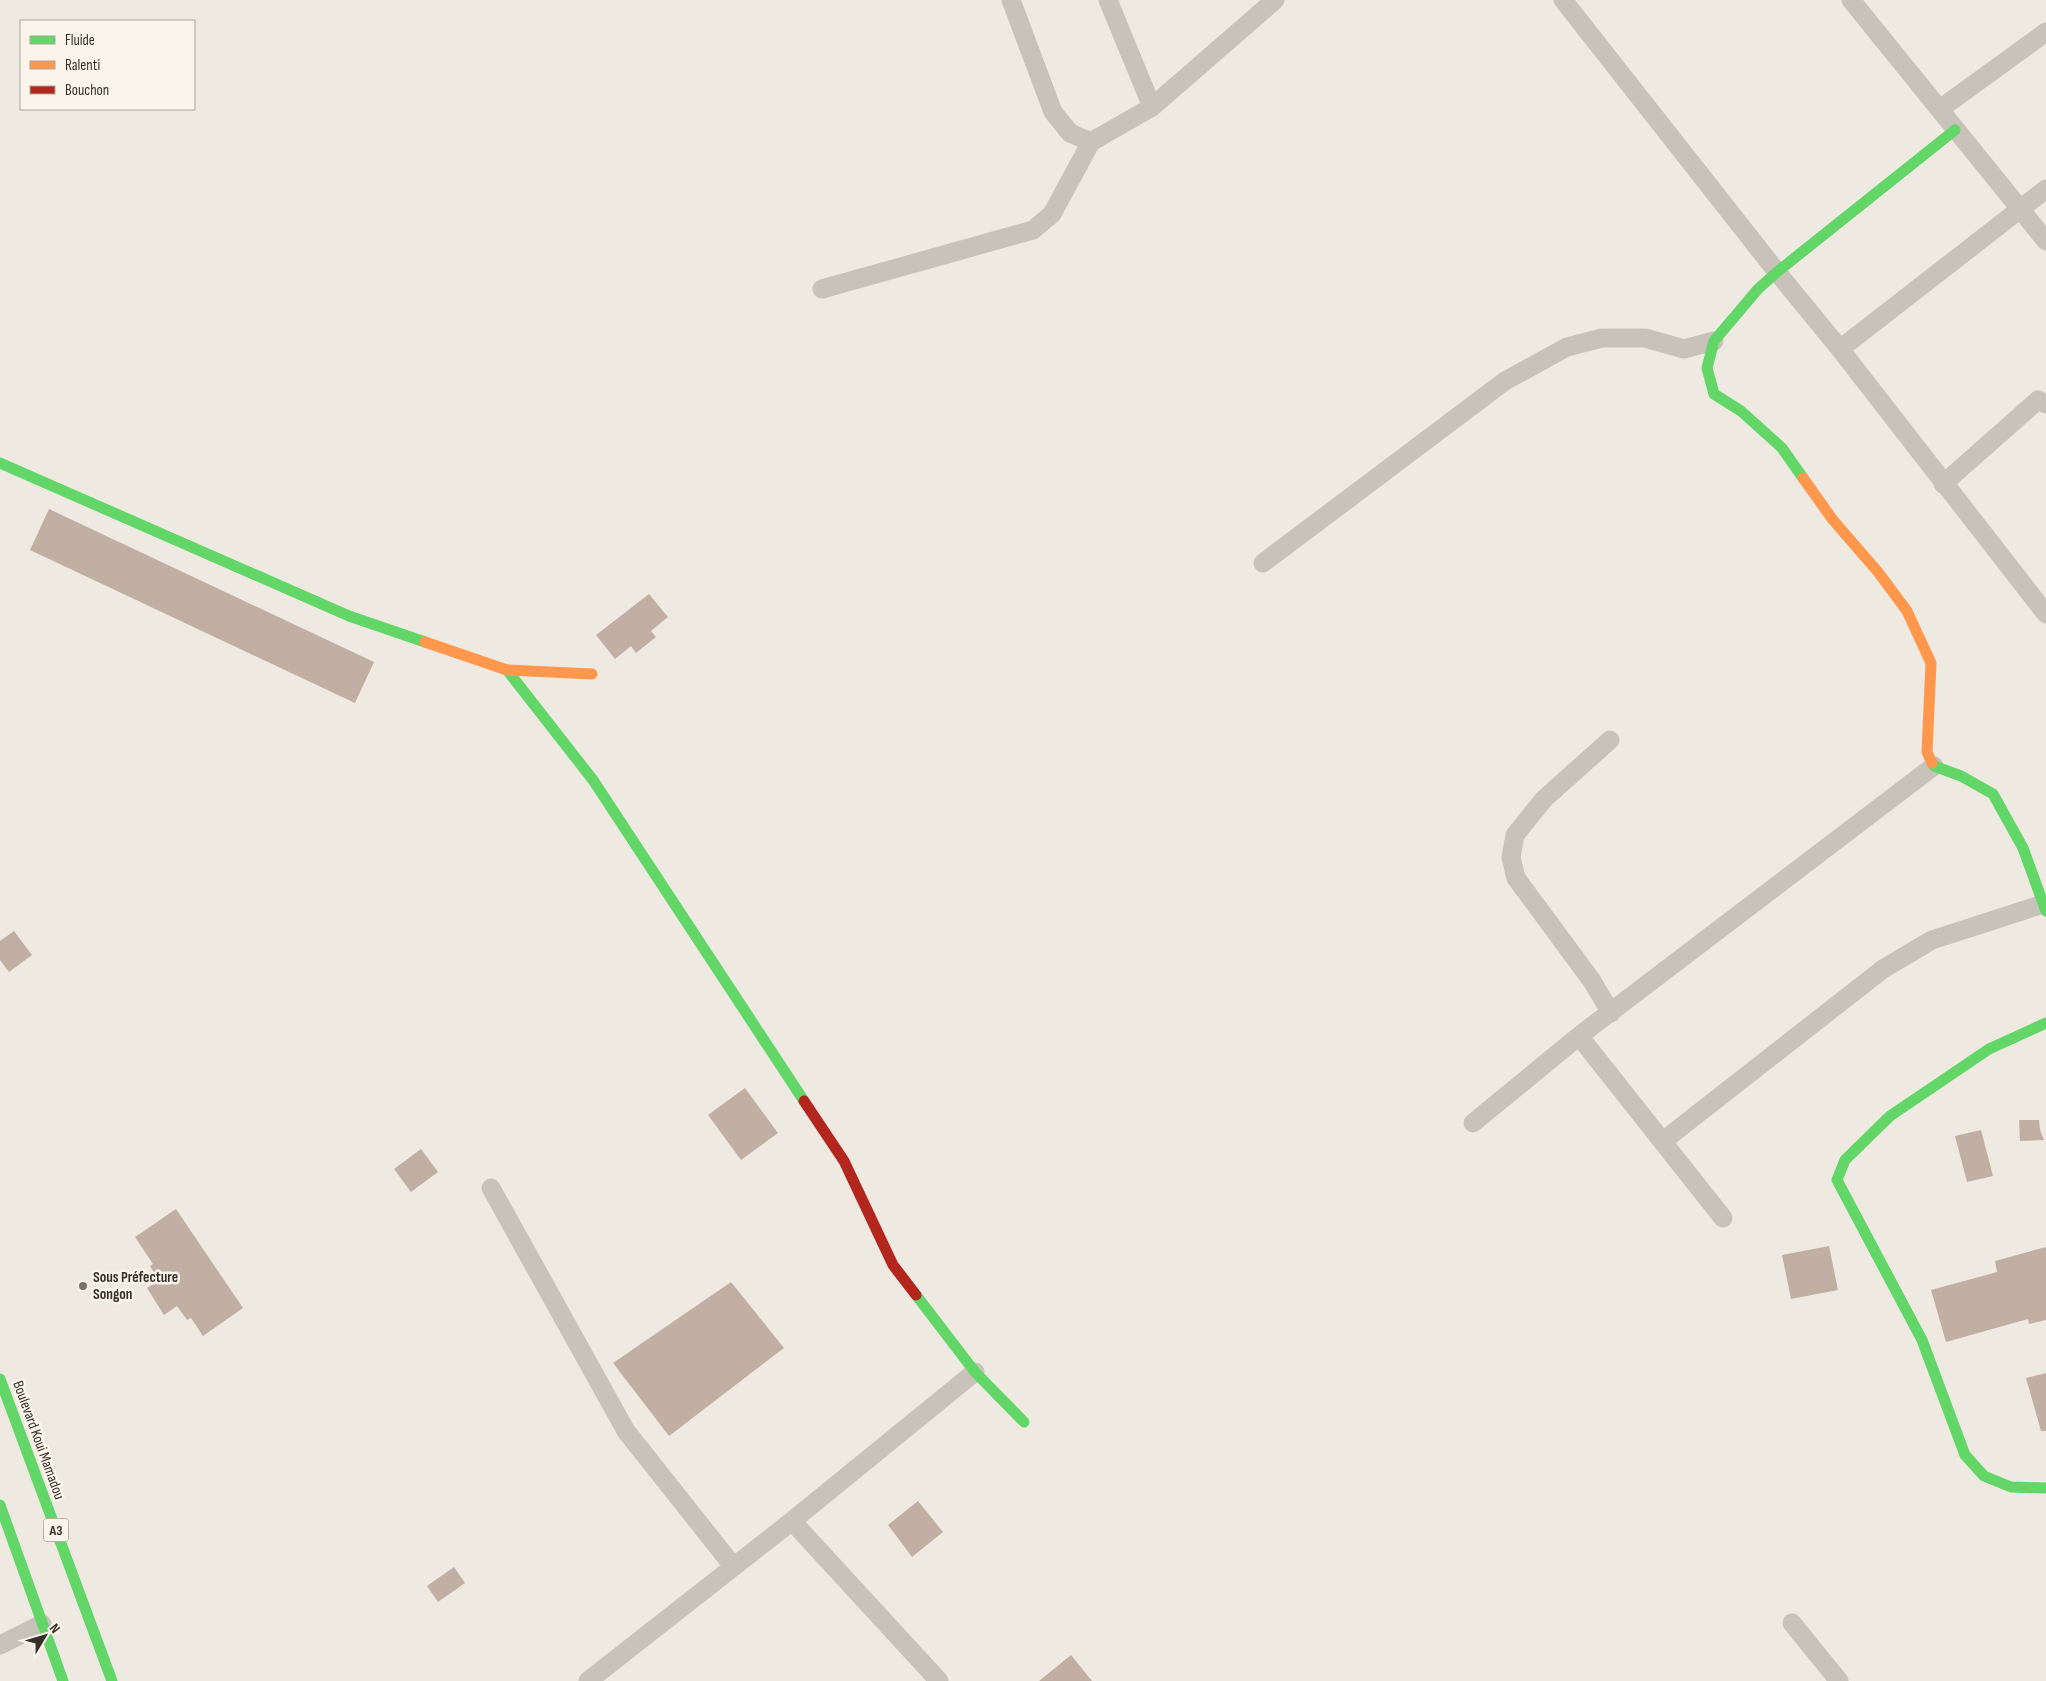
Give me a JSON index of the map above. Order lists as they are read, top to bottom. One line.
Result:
{"streets":{"street":["Boulevard Koui Mamadou","A3"]},"places":["Sous Préfecture Songon"],"legend":["Fluide","Ralenti","Bouchon"],"north":"top right"}
